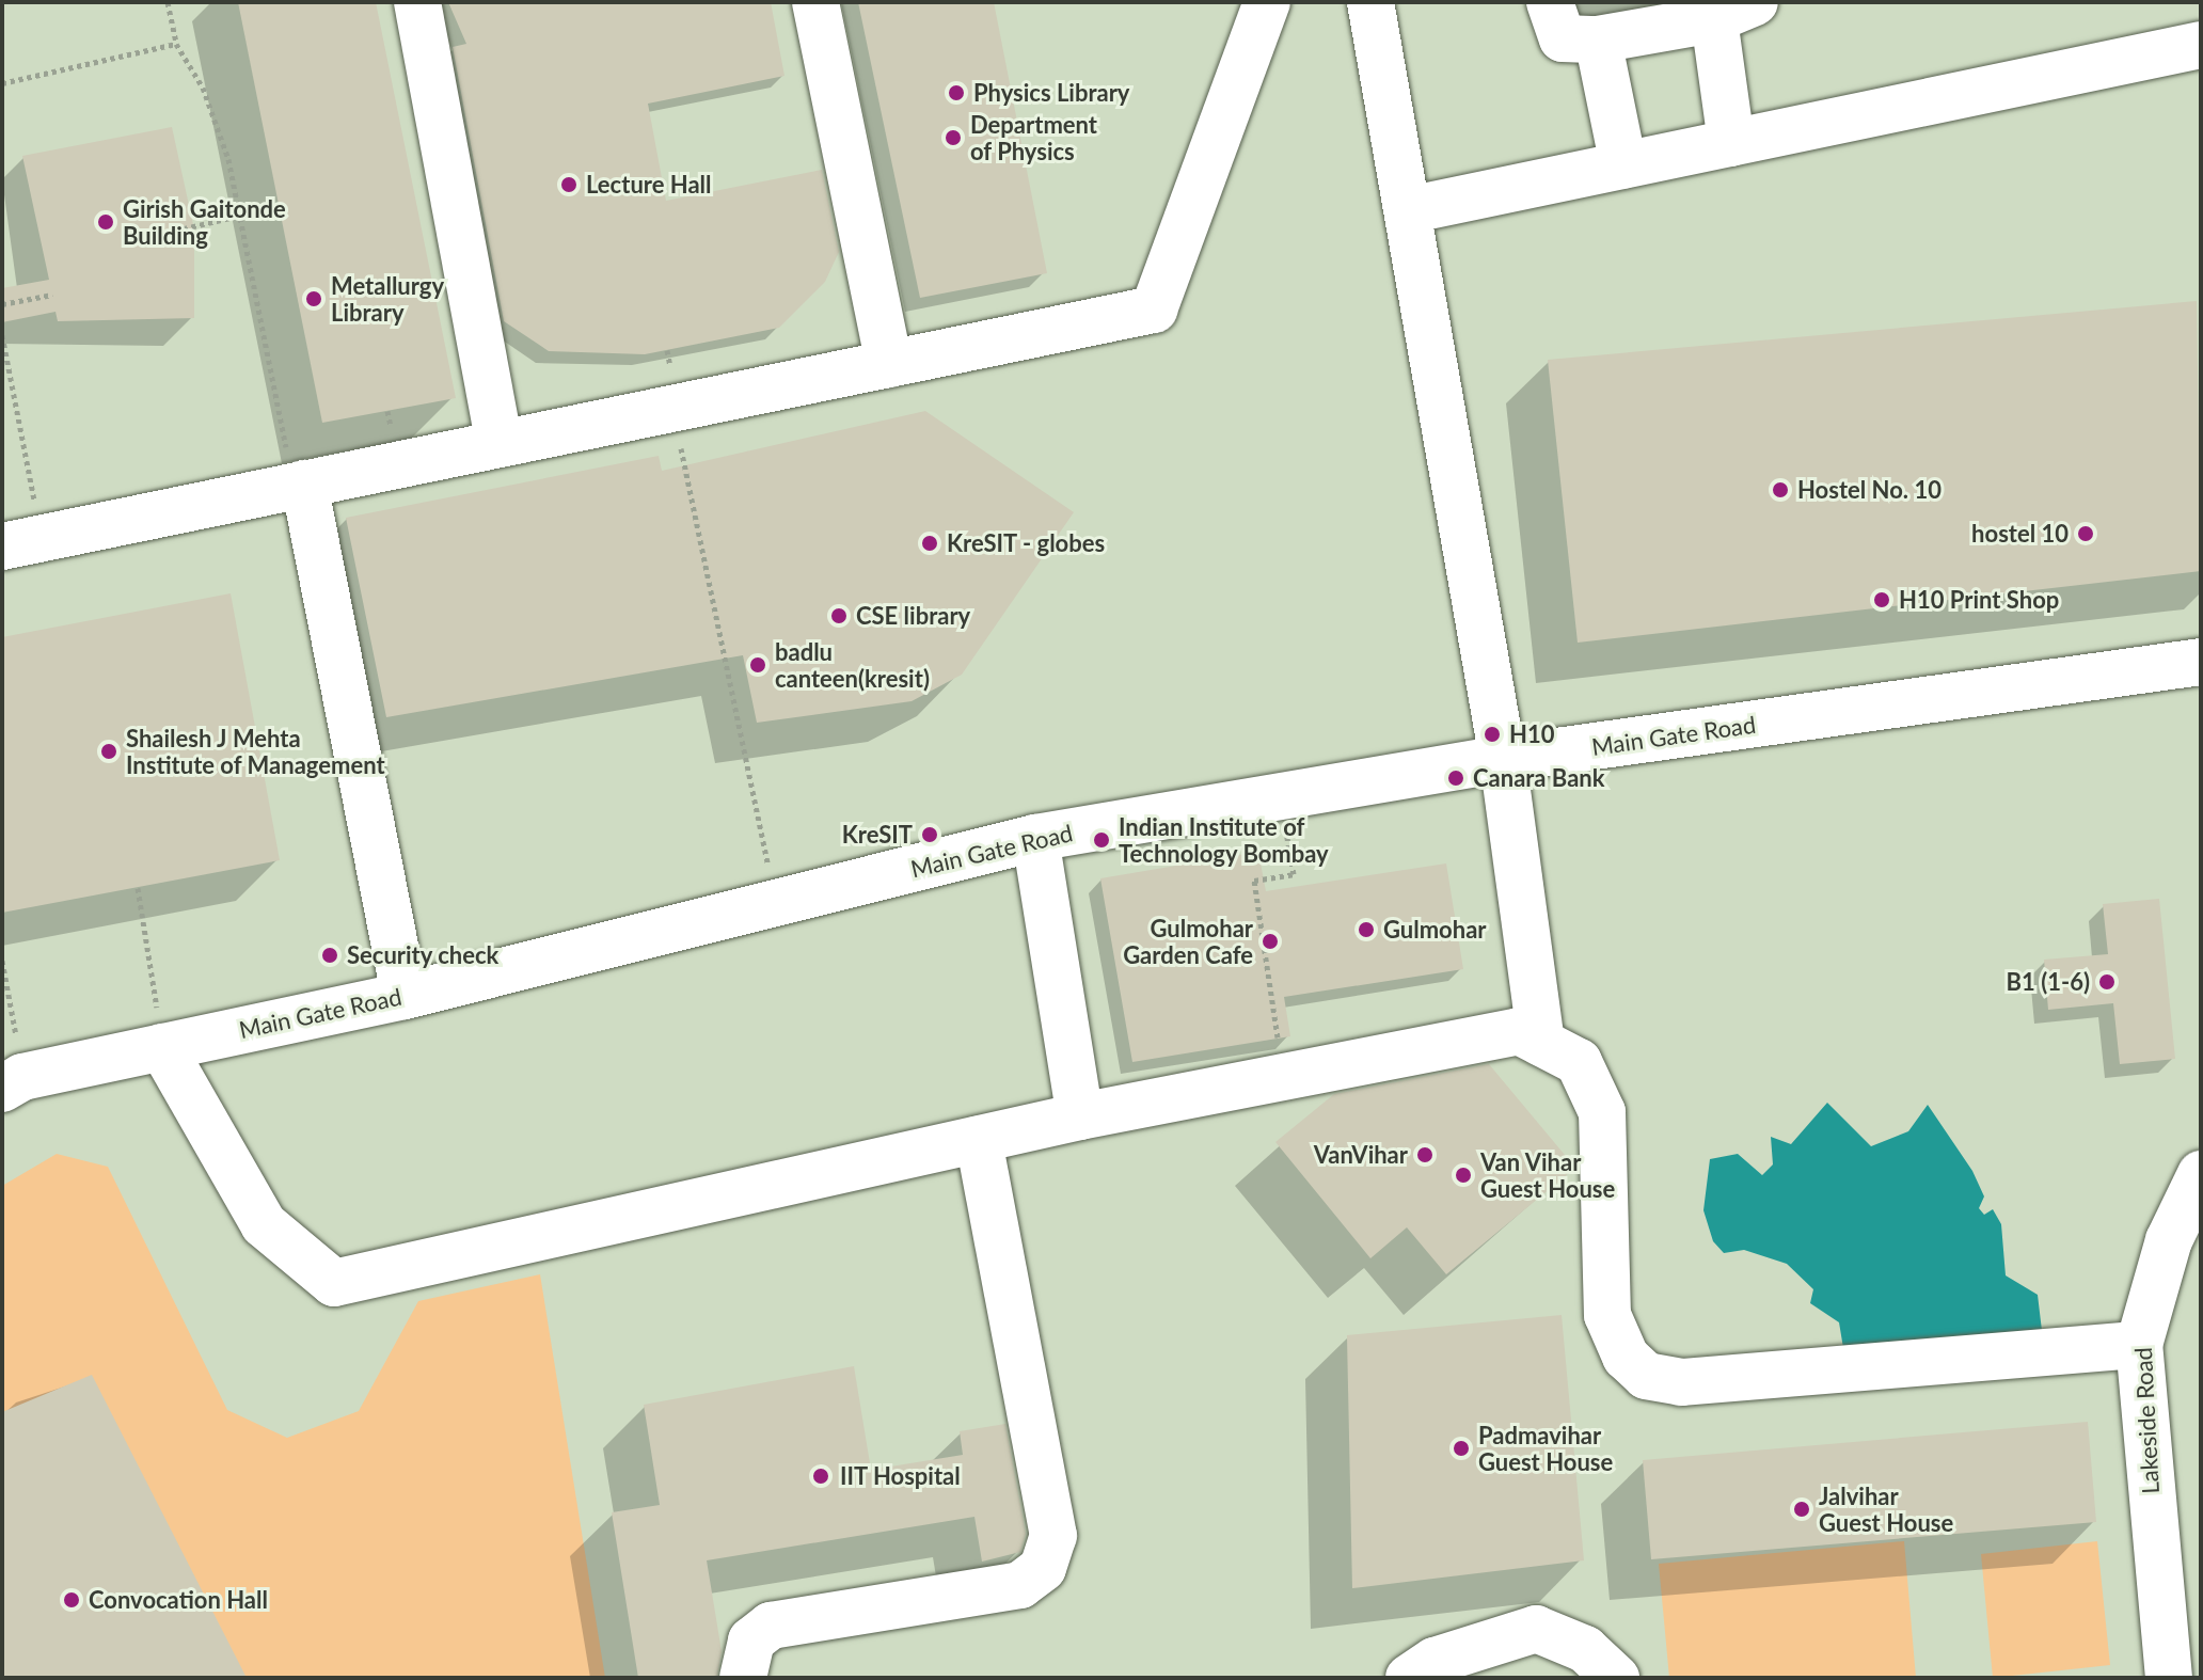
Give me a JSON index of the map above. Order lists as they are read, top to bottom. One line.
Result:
{"streets":{"street":["Main Gate Road","Lakeside Road"]},"places":["Physics Library","Department of Physics","Lecture Hall","Girish Gaitonde Building","Metallurgy Library","Hostel No. 10","hostel 10","KreSIT - globes","H10 Print Shop","CSE library","badlu canteen(kresit)","H10","Shailesh J Mehta Institute of Management","Canara Bank","KreSIT","Indian Institute of Technology Bombay","Gulmohar","Gulmohar Garden Cafe","Security check","B1 (1-6)","VanVihar","Van Vihar Guest House","Padmavihar Guest House","IIT Hospital","Jalvihar Guest House","Convocation Hall"]}
